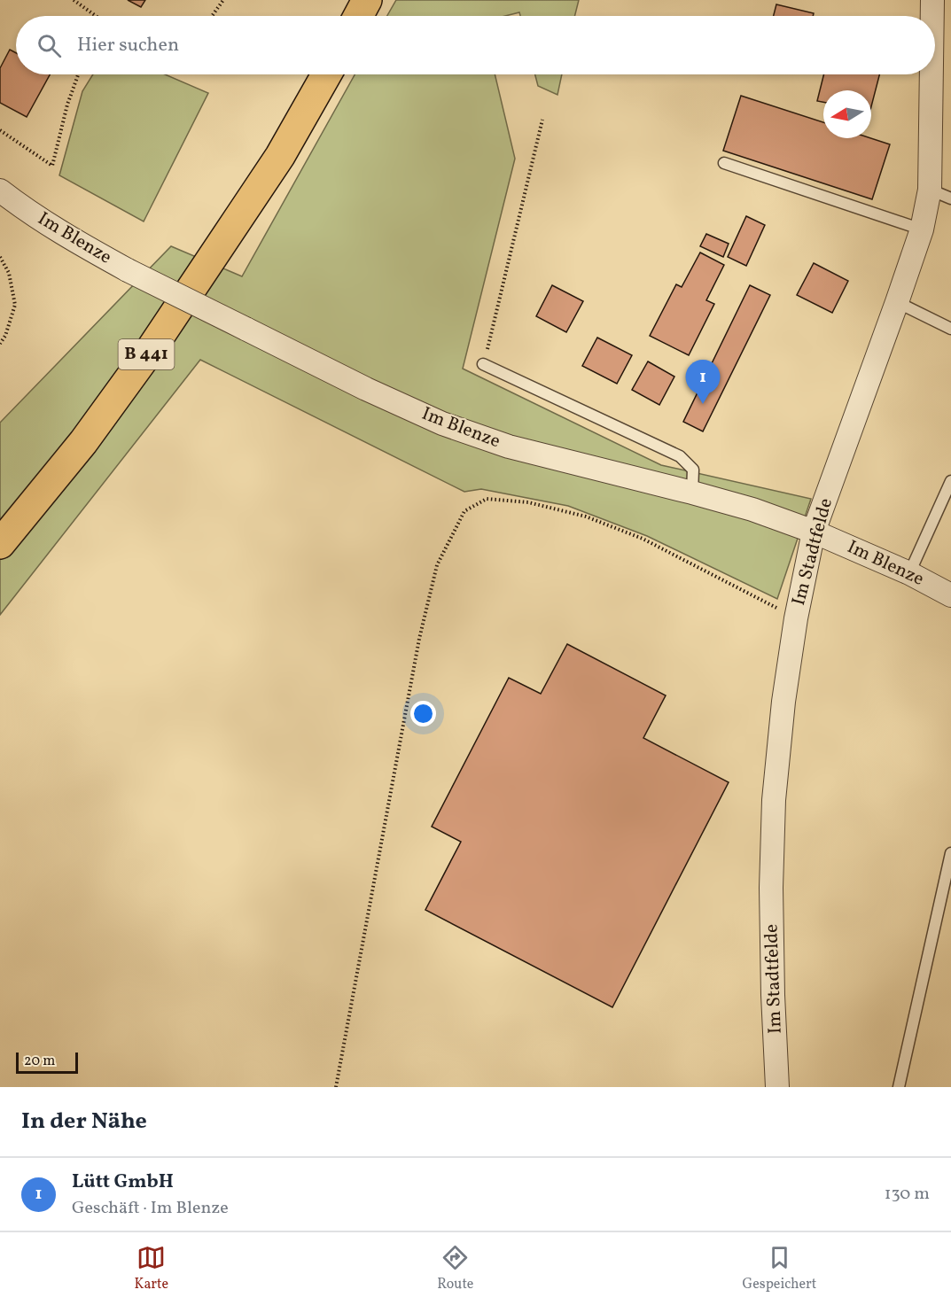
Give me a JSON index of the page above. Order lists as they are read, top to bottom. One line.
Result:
{"streets":{"main road":["B 441"],"street":["Im Blenze","Im Stadtfelde"]},"crossings":[["Im Blenze","Im Stadtfelde"]],"scale_bar":"20 m","north":"left","page":{"search":"Hier suchen","pins":"1","scale":"20 m","heading":"In der Nähe","list":[{"mark":"1","name":"Lütt GmbH","note":"Geschäft · Im Blenze","value":"130 m"}],"nav":["Karte","Route","Gespeichert"]}}
